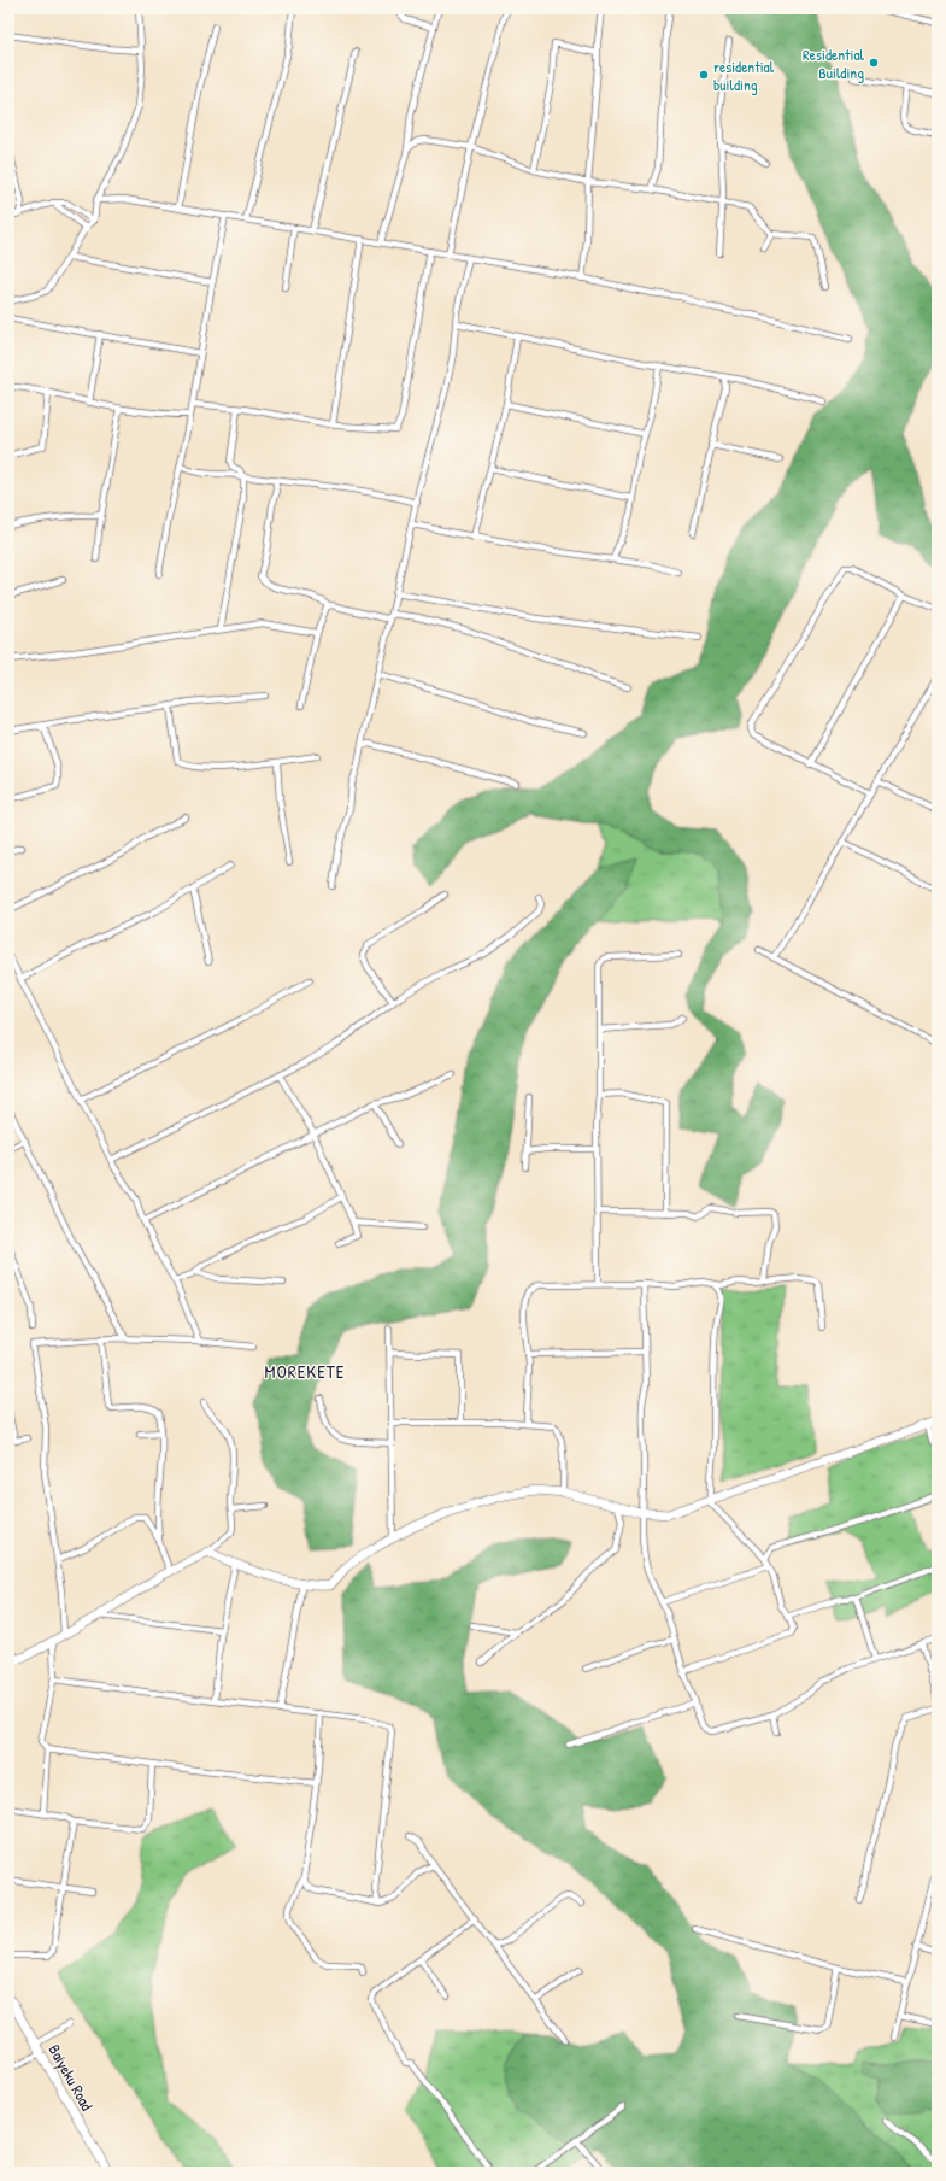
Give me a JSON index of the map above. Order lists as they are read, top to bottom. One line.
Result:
{"streets":{"street":["Baiyeku Road"]},"districts":["MOREKETE"],"places":["Residential Building","residential building"]}
